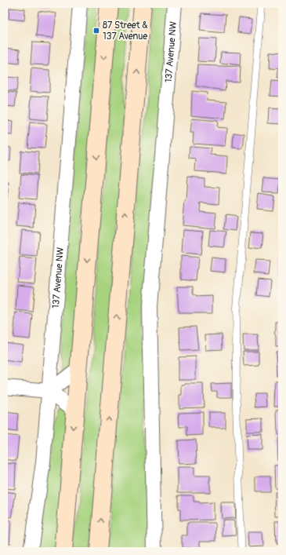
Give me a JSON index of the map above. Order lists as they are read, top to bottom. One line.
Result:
{"streets":{"street":["137 Avenue NW"]},"places":{"transit":["87 Street & 137 Avenue"]}}
